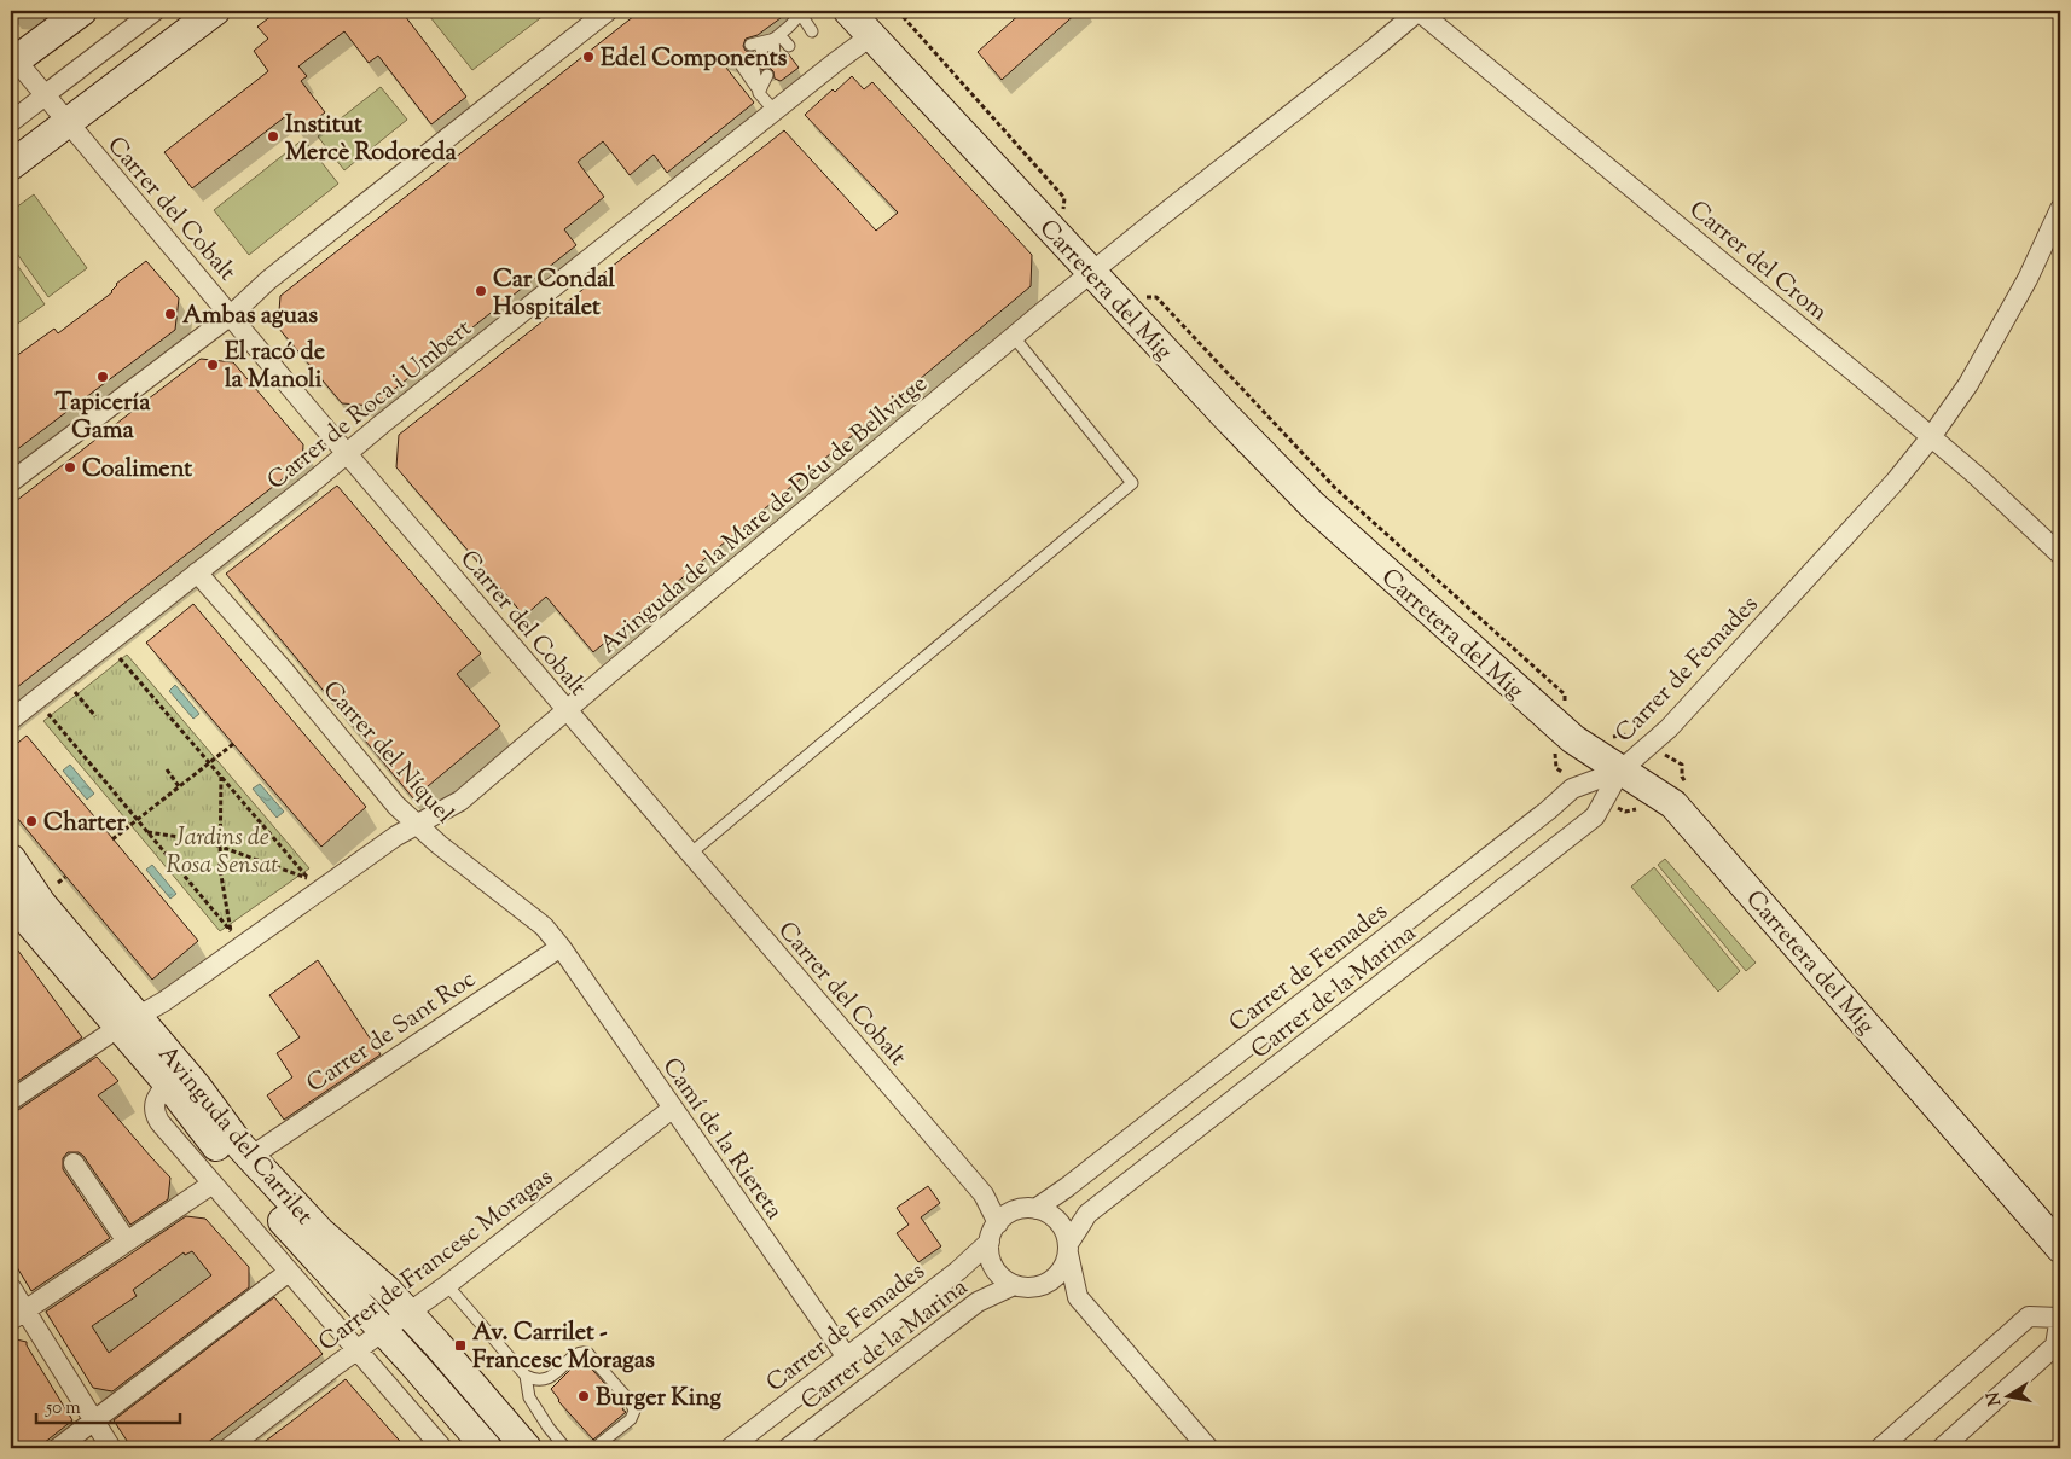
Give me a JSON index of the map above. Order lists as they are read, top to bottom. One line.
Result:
{"streets":{"street":["Carrer del Cobalt","Carrer del Crom","Carretera del Mig","Carrer de Roca i Umbert","Avinguda de la Mare de Déu de Bellvitge","Carrer de Femades","Carrer del Níquel","Carrer de la Marina","Carrer de Sant Roc","Avinguda del Carrilet","Camí de la Riereta","Carrer de Francesc Moragas"]},"crossings":[["Carrer del Cobalt","Carrer de Roca i Umbert"],["Carrer del Cobalt","Avinguda de la Mare de Déu de Bellvitge"],["Carrer del Cobalt","Carrer de Femades"],["Carrer del Cobalt","Carrer de la Marina"],["Carrer del Crom","Avinguda de la Mare de Déu de Bellvitge"],["Carrer del Crom","Carrer de Femades"],["Carretera del Mig","Carrer de Roca i Umbert"],["Carretera del Mig","Avinguda de la Mare de Déu de Bellvitge"],["Carretera del Mig","Carrer de Femades"],["Carretera del Mig","Carrer de la Marina"],["Carrer de Roca i Umbert","Carrer del Níquel"],["Avinguda de la Mare de Déu de Bellvitge","Carrer del Níquel"],["Avinguda de la Mare de Déu de Bellvitge","Avinguda del Carrilet"],["Carrer de Femades","Carrer de la Marina"],["Carrer de Femades","Camí de la Riereta"],["Carrer del Níquel","Carrer de Sant Roc"],["Carrer del Níquel","Camí de la Riereta"],["Carrer de Sant Roc","Avinguda del Carrilet"],["Carrer de Sant Roc","Camí de la Riereta"],["Avinguda del Carrilet","Carrer de Francesc Moragas"],["Camí de la Riereta","Carrer de Francesc Moragas"]],"parks":["Jardins de Rosa Sensat"],"places":{"other":["Edel Components","Institut Mercè Rodoreda","Car Condal Hospitalet","Ambas aguas","El racó de la Manoli","Tapicería Gama","Coaliment","Charter","Burger King"],"transit":["Av. Carrilet - Francesc Moragas"]},"scale_bar":"50 m","north":"left"}
